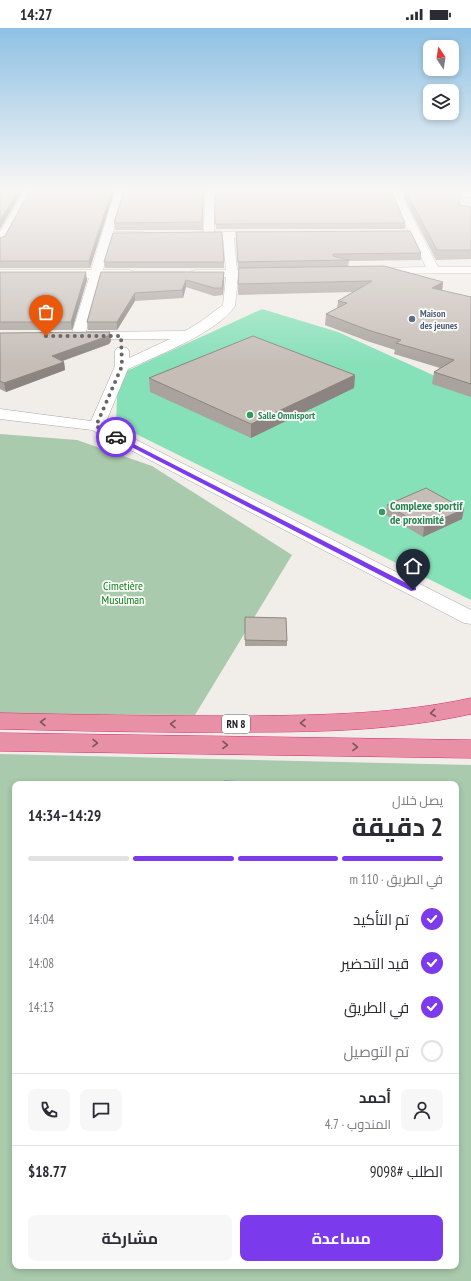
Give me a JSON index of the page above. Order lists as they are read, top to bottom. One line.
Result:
{"streets":{"highway":["RN 8"]},"parks":["Cimetière Musulman"],"places":["Maison des jeunes","Salle Omnisport","Complexe sportif de proximité"],"north":"top","page":{"status":"14:27","heading":["2 دقيقة","يصل خلال","14:29–14:34"],"panel":["أحمد","المندوب · 4.7","الطلب #9098","$18.77"],"bar":"في الطريق · 110 m","list":[["تم التأكيد","14:04"],["قيد التحضير","14:08"],["في الطريق","14:13"],"تم التوصيل"],"buttons":["مساعدة","مشاركة"]}}
